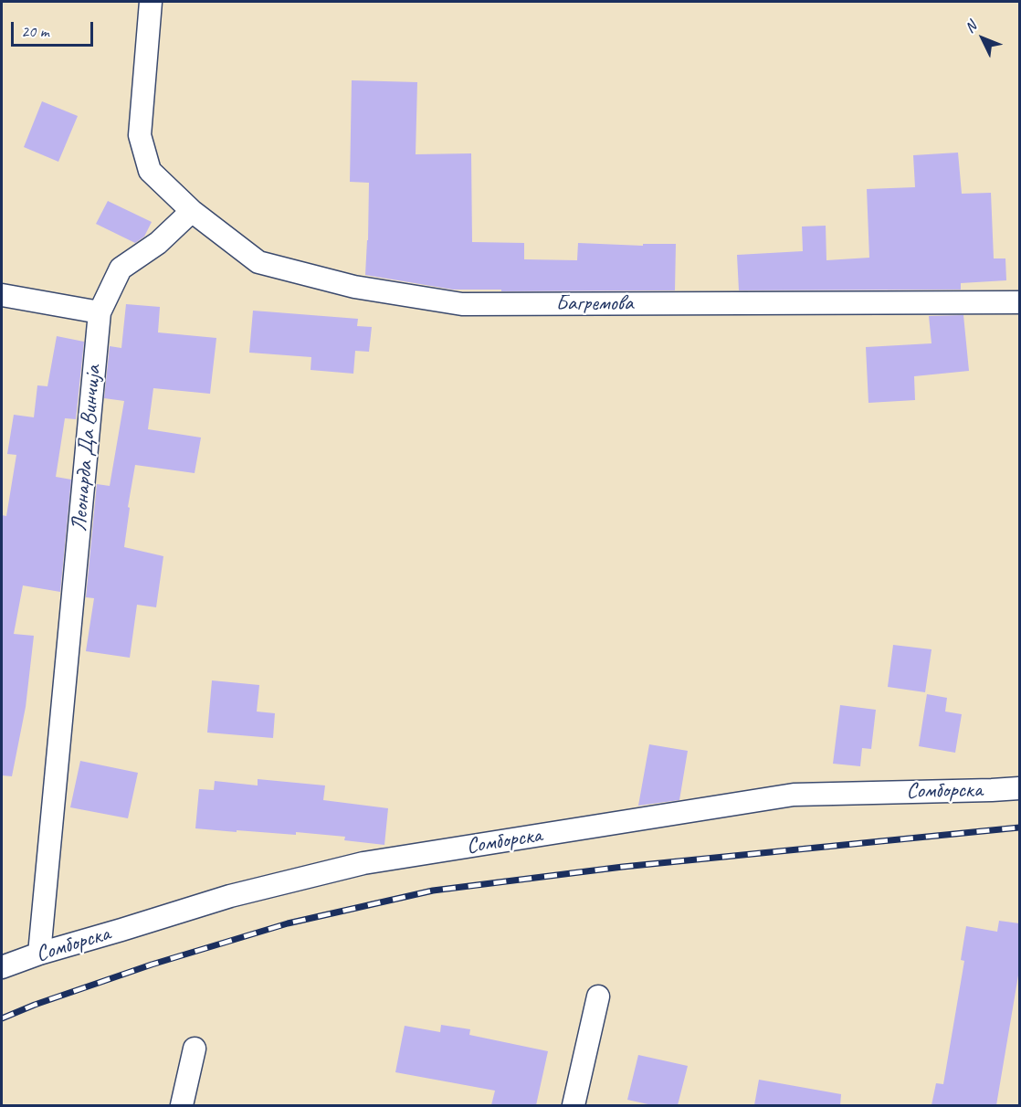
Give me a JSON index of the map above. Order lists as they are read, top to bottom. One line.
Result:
{"streets":{"street":["Багремова","Леонарда Да Винчија","Сомборска"]},"crossings":[["Багремова","Леонарда Да Винчија"],["Леонарда Да Винчија","Сомборска"]],"scale_bar":"20 m","north":"top left"}
